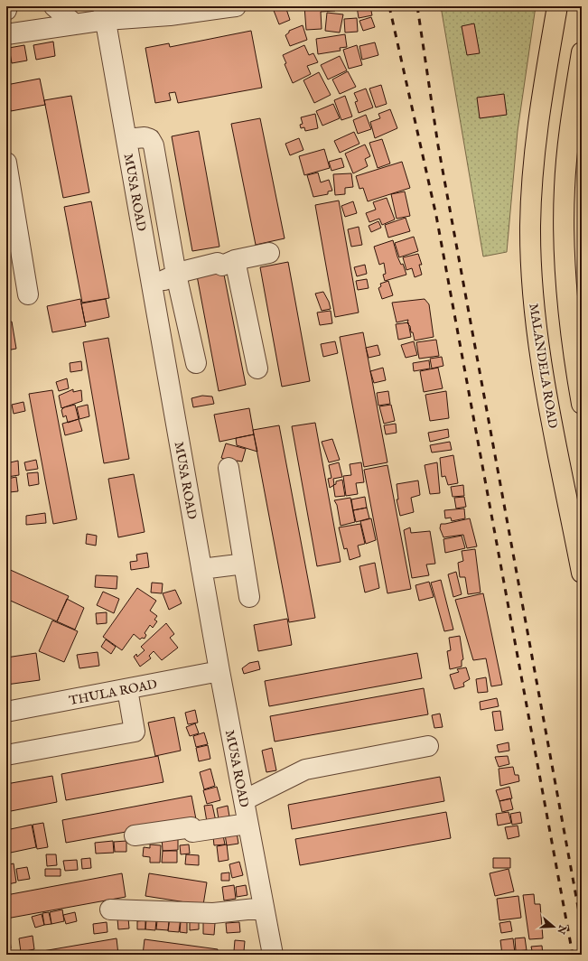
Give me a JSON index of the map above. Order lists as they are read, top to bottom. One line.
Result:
{"streets":{"main road":["MALANDELA ROAD"],"street":["MUSA ROAD","THULA ROAD"]},"crossings":[["MUSA ROAD","THULA ROAD"]],"north":"right"}
